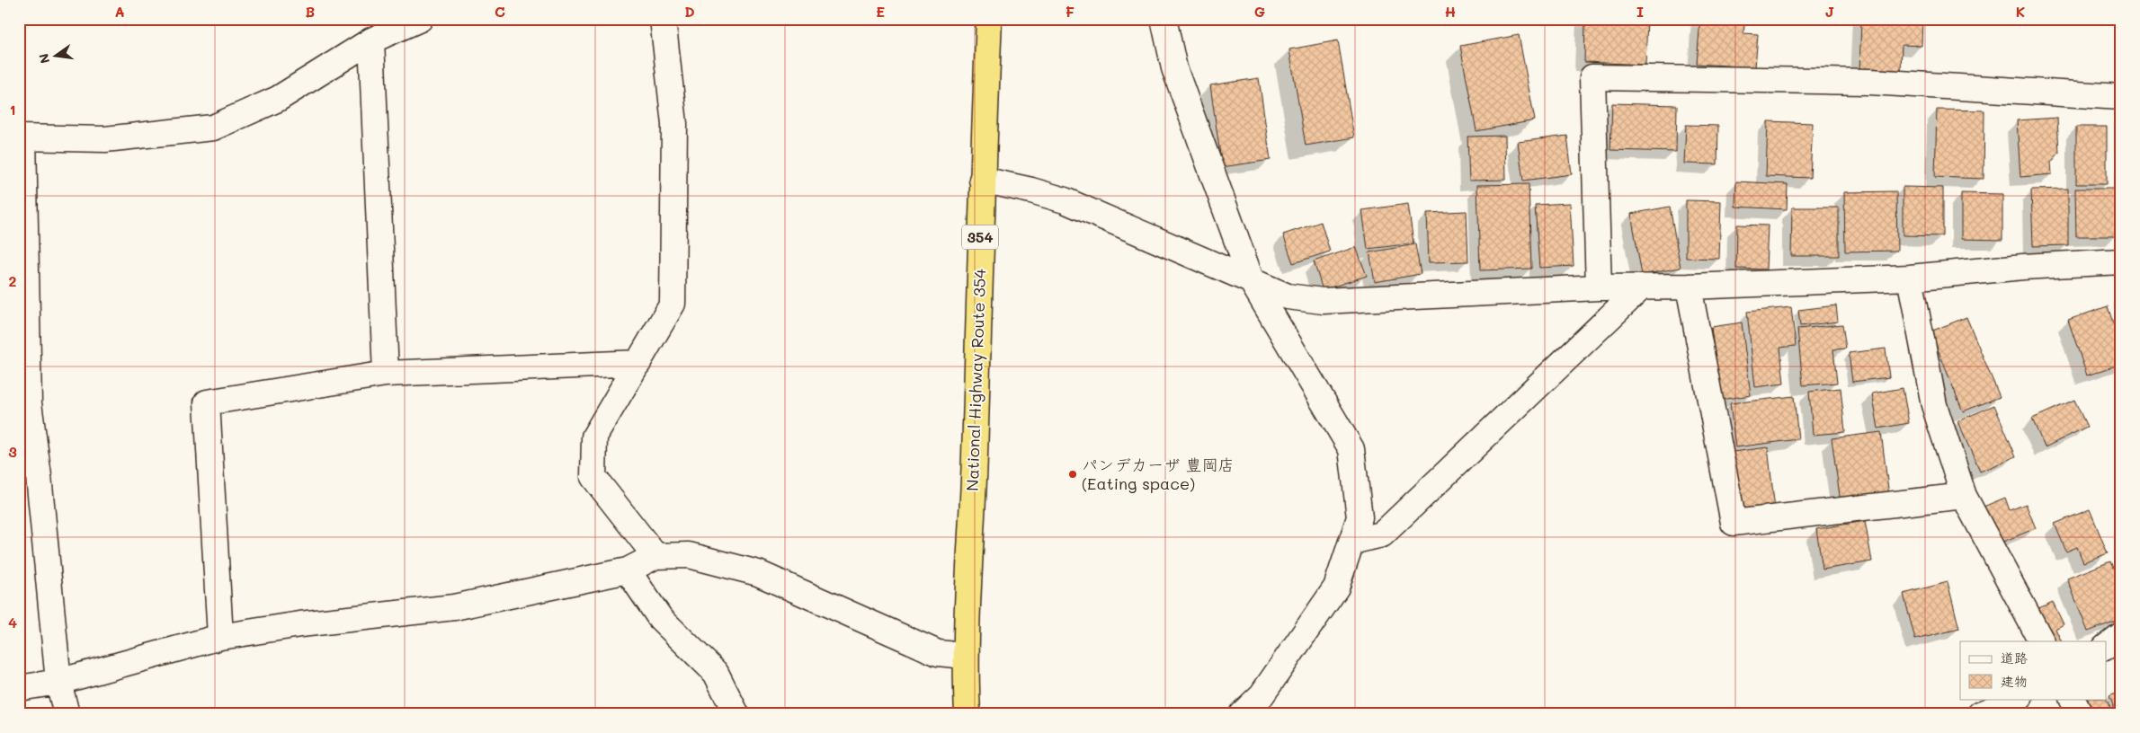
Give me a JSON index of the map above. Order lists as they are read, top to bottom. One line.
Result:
{"streets":{"highway":["354","National Highway Route 354"]},"places":["パンデカーザ 豊岡店 (Eating space)"],"legend":["道路","建物"],"north":"left","grid":{"columns":["A","B","C","D","E","F","G","H","I","J","K"],"rows":["1","2","3","4"]}}
